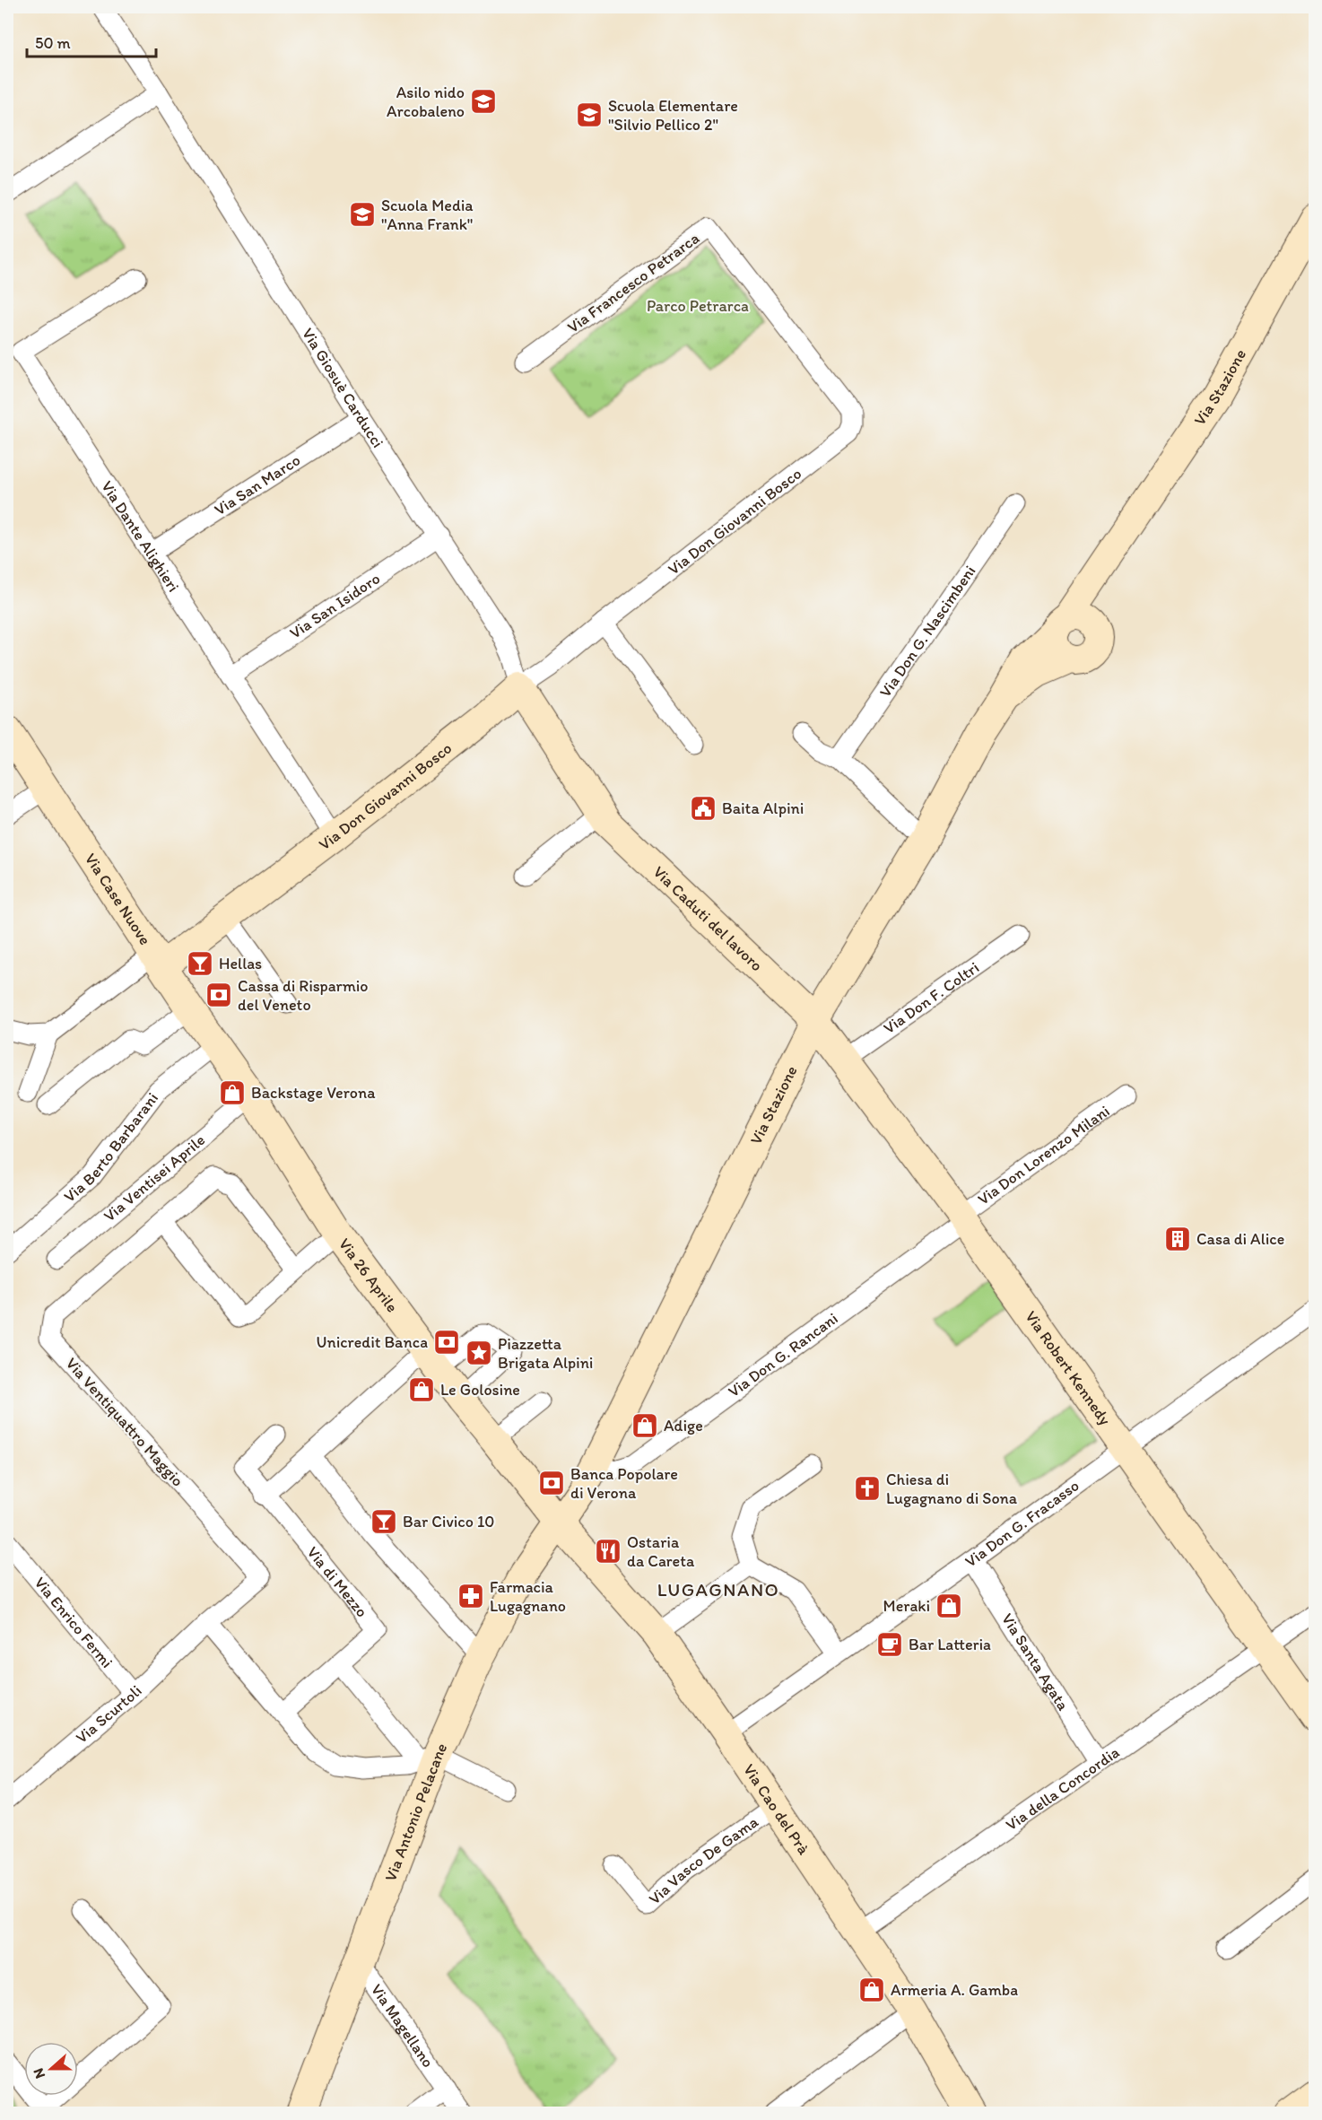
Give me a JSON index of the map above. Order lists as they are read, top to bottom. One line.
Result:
{"streets":{"main road":["Via Stazione","Via Don Giovanni Bosco","Via Case Nuove","Via Caduti del lavoro","Via 26 Aprile","Via Robert Kennedy","Via Cao del Prà","Via Antonio Pelacane"],"street":["Via Francesco Petrarca","Via Giosuè Carducci","Via San Marco","Via Dante Alighieri","Via San Isidoro","Via Don G. Nascimbeni","Via Don F. Coltri","Via Berto Barbarani","Via Don Lorenzo Milani","Via Ventisei Aprile","Via Don G. Rancani","Via Ventiquattro Maggio","Via Don G. Fracasso","Via di Mezzo","Via Enrico Fermi","Via Santa Agata","Via Scurtoli","Via della Concordia","Via Vasco De Gama","Via Magellano"]},"crossings":[["Via Francesco Petrarca","Via Don Giovanni Bosco"],["Via Stazione","Via Caduti del lavoro"],["Via Stazione","Via 26 Aprile"],["Via Stazione","Via Don G. Rancani"],["Via Stazione","Via Robert Kennedy"],["Via Stazione","Via Cao del Prà"],["Via Stazione","Via Antonio Pelacane"],["Via Giosuè Carducci","Via San Marco"],["Via Giosuè Carducci","Via Don Giovanni Bosco"],["Via Giosuè Carducci","Via San Isidoro"],["Via Giosuè Carducci","Via Caduti del lavoro"],["Via San Marco","Via Dante Alighieri"],["Via Don Giovanni Bosco","Via Dante Alighieri"],["Via Don Giovanni Bosco","Via Case Nuove"],["Via Don Giovanni Bosco","Via Caduti del lavoro"],["Via Dante Alighieri","Via San Isidoro"],["Via Case Nuove","Via Berto Barbarani"],["Via Case Nuove","Via Ventisei Aprile"],["Via Case Nuove","Via 26 Aprile"],["Via Caduti del lavoro","Via Robert Kennedy"],["Via Don F. Coltri","Via Robert Kennedy"],["Via Don Lorenzo Milani","Via Don G. Rancani"],["Via Don Lorenzo Milani","Via Robert Kennedy"],["Via Ventisei Aprile","Via 26 Aprile"],["Via 26 Aprile","Via Cao del Prà"],["Via 26 Aprile","Via Antonio Pelacane"],["Via Don G. Rancani","Via Robert Kennedy"],["Via Robert Kennedy","Via Don G. Fracasso"],["Via Robert Kennedy","Via della Concordia"],["Via Ventiquattro Maggio","Via Scurtoli"],["Via Don G. Fracasso","Via Santa Agata"],["Via Don G. Fracasso","Via Cao del Prà"],["Via Enrico Fermi","Via Scurtoli"],["Via Santa Agata","Via della Concordia"],["Via della Concordia","Via Cao del Prà"],["Via Cao del Prà","Via Antonio Pelacane"],["Via Cao del Prà","Via Vasco De Gama"],["Via Antonio Pelacane","Via Magellano"]],"districts":["LUGAGNANO"],"parks":["Parco Petrarca"],"places":{"school or university":["Asilo nido Arcobaleno","Scuola Elementare \"Silvio Pellico 2\"","Scuola Media \"Anna Frank\""],"public building":["Baita Alpini"],"bar":["Hellas","Bar Civico 10"],"bank":["Cassa di Risparmio del Veneto","Unicredit Banca","Banca Popolare di Verona"],"shop":["Backstage Verona","Le Golosine","Adige","Meraki","Armeria A. Gamba"],"building":["Casa di Alice"],"place":["Piazzetta Brigata Alpini"],"church":["Chiesa di Lugagnano di Sona"],"restaurant":["Ostaria da Careta"],"pharmacy":["Farmacia Lugagnano"],"cafe":["Bar Latteria"]},"scale_bar":"50 m","north":"left"}
